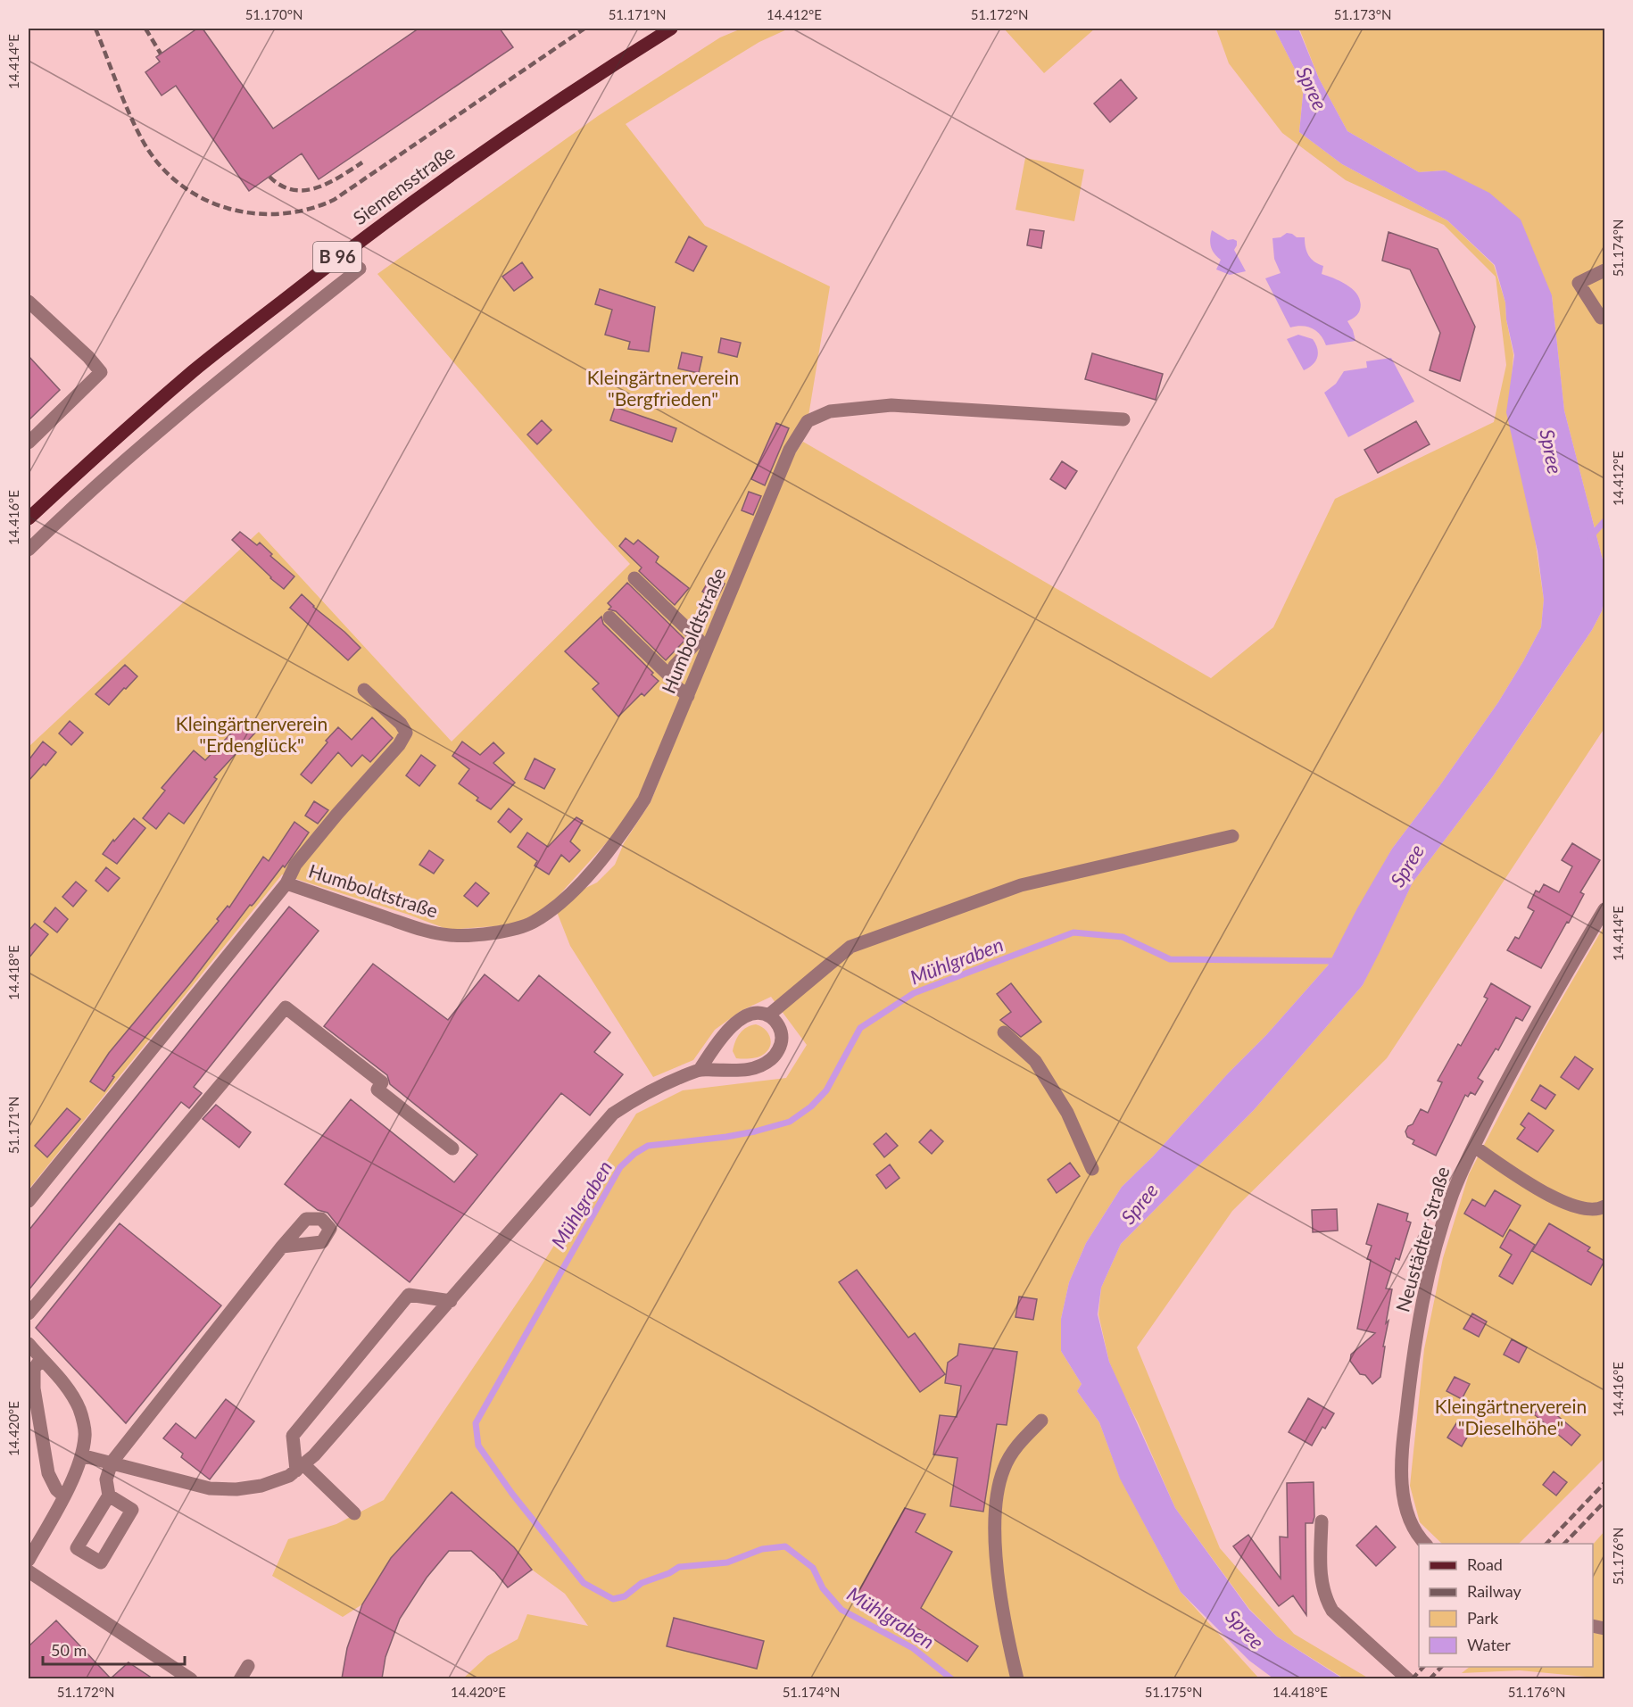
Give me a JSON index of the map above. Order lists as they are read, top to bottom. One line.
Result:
{"streets":{"main road":["Siemensstraße","B 96"],"street":["Humboldtstraße","Neustädter Straße"]},"water":["Spree","Mühlgraben"],"parks":["Kleingärtnerverein \"Bergfrieden\"","Kleingärtnerverein \"Erdenglück\"","Kleingärtnerverein \"Dieselhöhe\""],"legend":["Road","Railway","Park","Water"],"scale_bar":"50 m","coordinates":["51.170°N","51.171°N","14.412°E","51.172°N","51.173°N","14.414°E","51.174°N","14.416°E","14.418°E","14.420°E","51.176°N","51.175°N"]}
